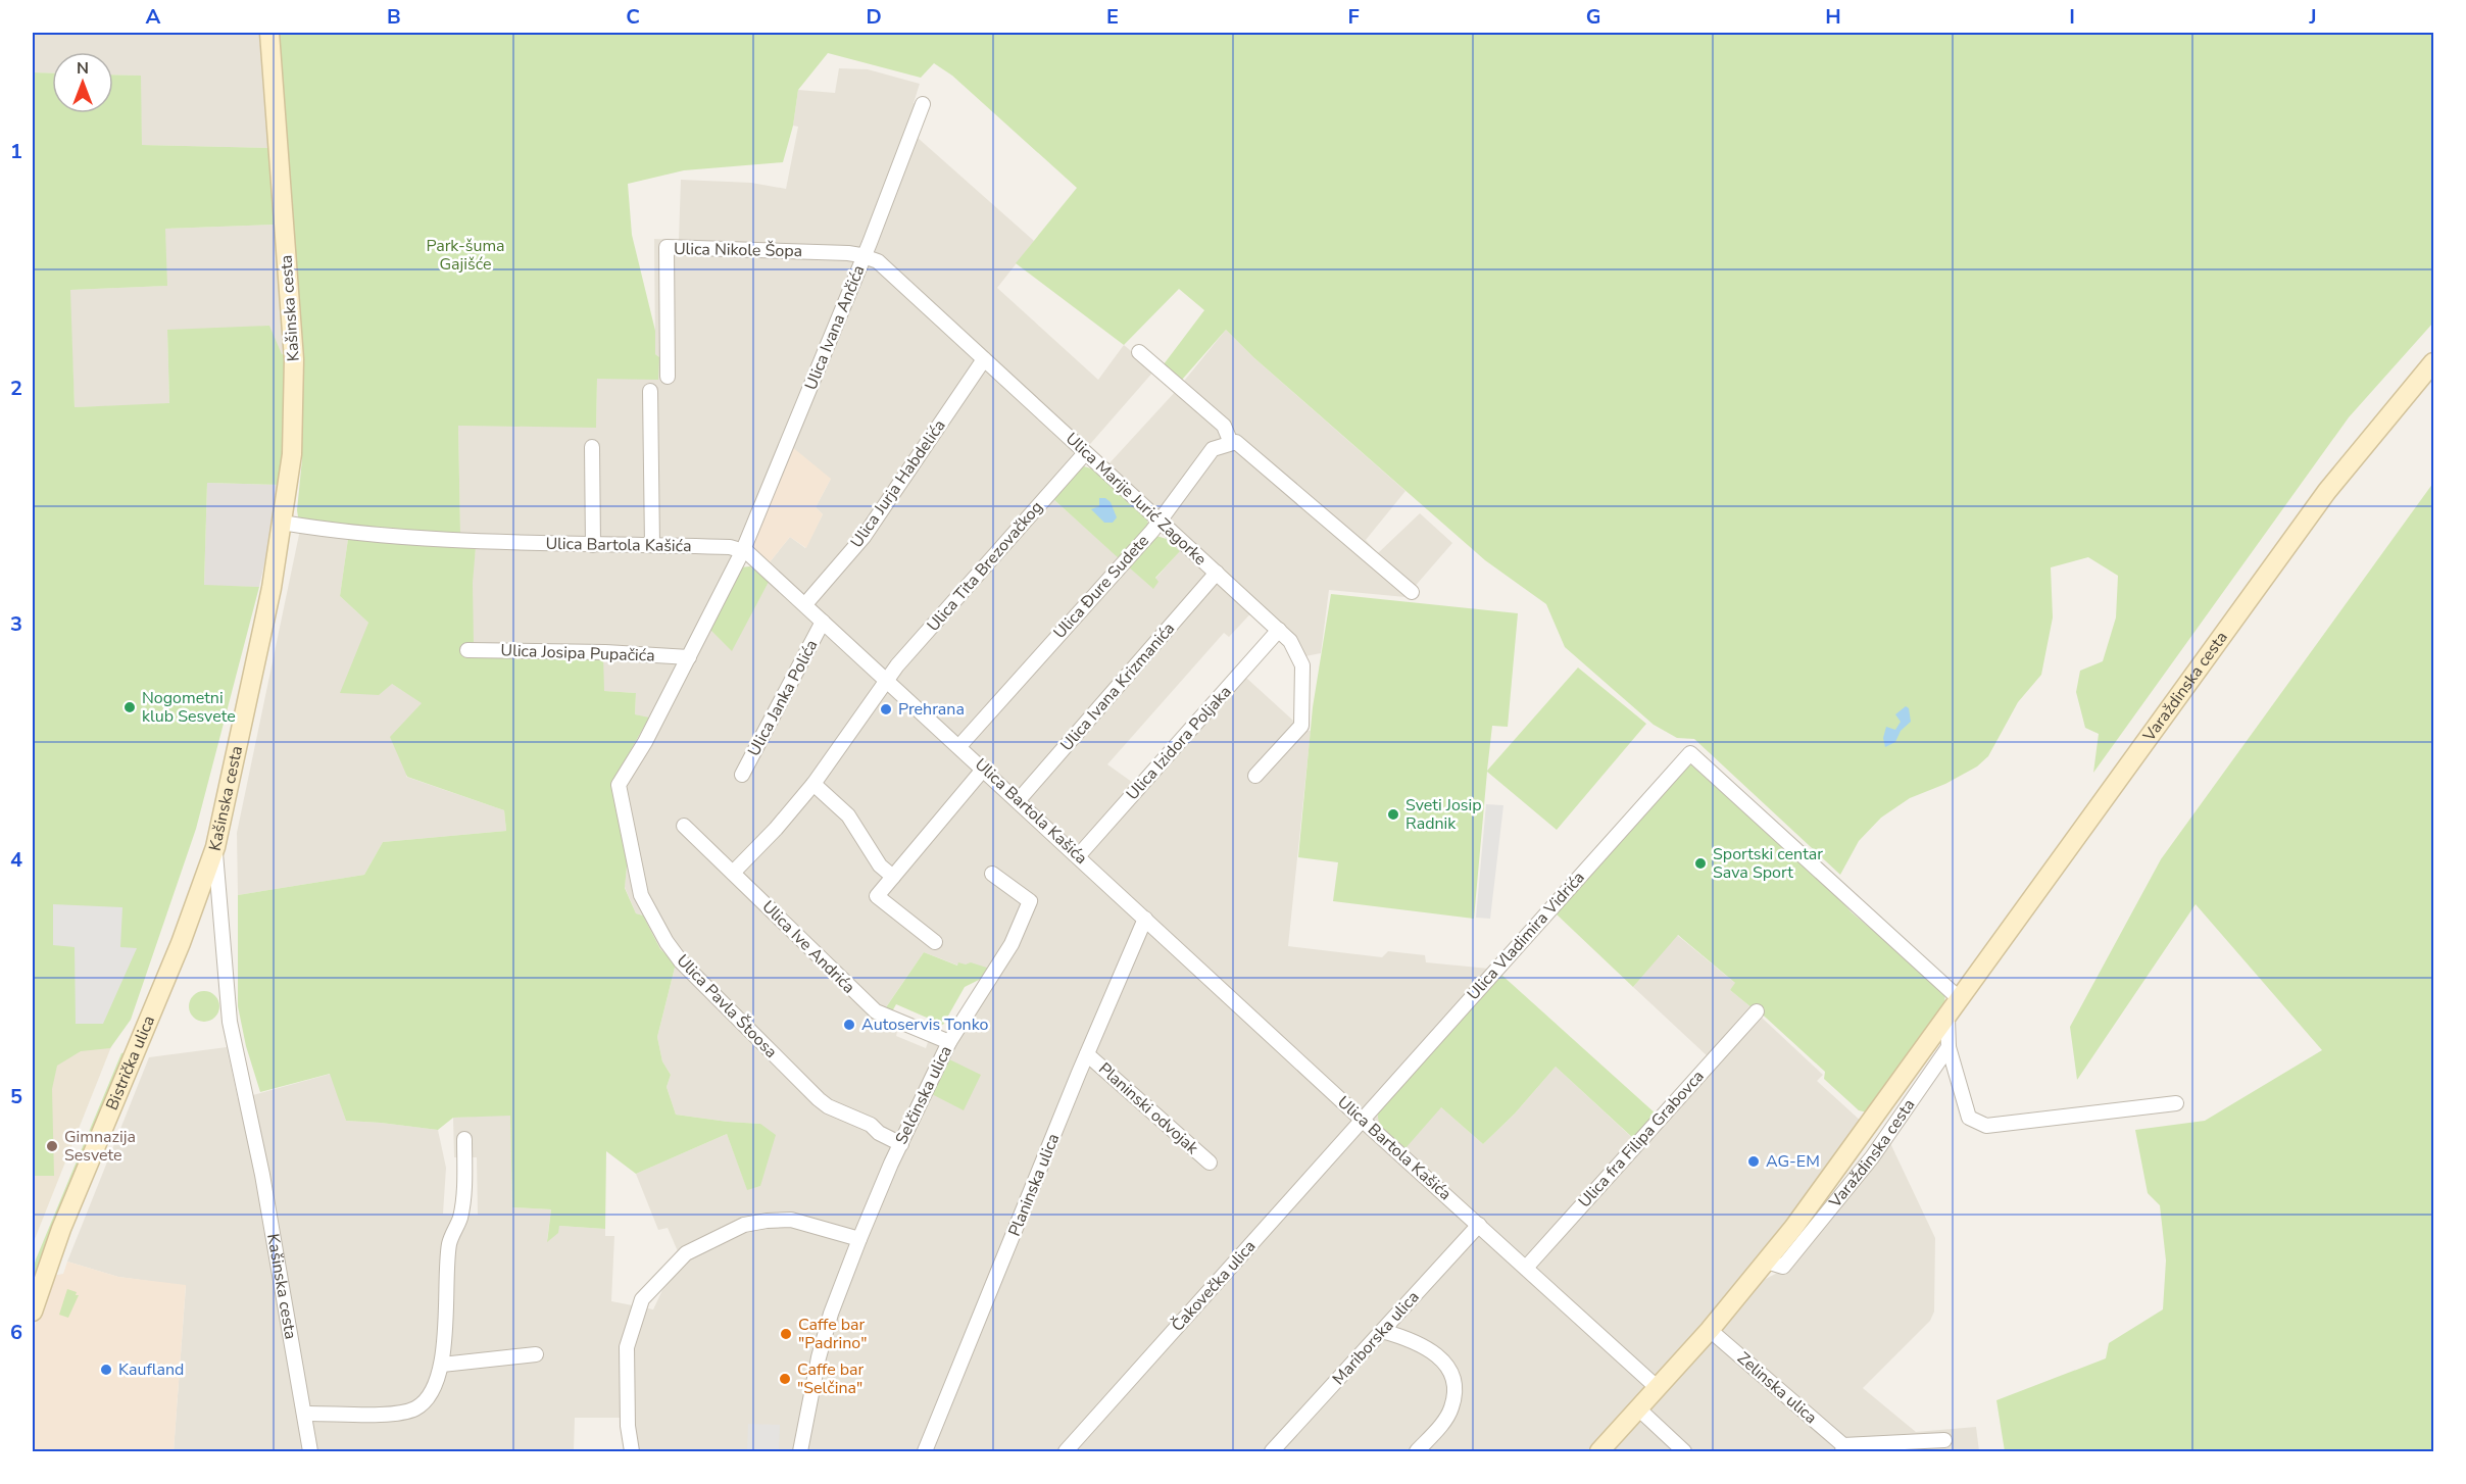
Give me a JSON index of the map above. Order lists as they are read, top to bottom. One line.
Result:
{"streets":{"main road":["Kašinska cesta","Varaždinska cesta","Bistrička ulica"],"street":["Ulica Nikole Šopa","Ulica Ivana Ančića","Ulica Jurja Habdelića","Ulica Marije Jurić Zagorke","Ulica Bartola Kašića","Ulica Tita Brezovačkog","Ulica Đure Sudete","Ulica Josipa Pupačića","Ulica Ivana Krizmanića","Ulica Janka Polića","Ulica Izidora Poljaka","Ulica Vladimira Vidrića","Ulica Ive Andrića","Ulica Pavla Štoosa","Selčinska ulica","Planinski odvojak","Ulica fra Filipa Grabovca","Planinska ulica","Čakovečka ulica","Mariborska ulica","Zelinska ulica"]},"crossings":[["Ulica Nikole Šopa","Ulica Ivana Ančića"],["Ulica Nikole Šopa","Ulica Marije Jurić Zagorke"],["Kašinska cesta","Ulica Bartola Kašića"],["Kašinska cesta","Bistrička ulica"],["Ulica Ivana Ančića","Ulica Marije Jurić Zagorke"],["Ulica Ivana Ančića","Ulica Bartola Kašića"],["Ulica Ivana Ančića","Ulica Pavla Štoosa"],["Ulica Jurja Habdelića","Ulica Marije Jurić Zagorke"],["Ulica Jurja Habdelića","Ulica Bartola Kašića"],["Ulica Marije Jurić Zagorke","Ulica Tita Brezovačkog"],["Ulica Marije Jurić Zagorke","Ulica Đure Sudete"],["Ulica Marije Jurić Zagorke","Ulica Ivana Krizmanića"],["Ulica Marije Jurić Zagorke","Ulica Izidora Poljaka"],["Ulica Bartola Kašića","Ulica Tita Brezovačkog"],["Ulica Bartola Kašića","Ulica Đure Sudete"],["Ulica Bartola Kašića","Varaždinska cesta"],["Ulica Bartola Kašića","Ulica Ivana Krizmanića"],["Ulica Bartola Kašića","Ulica Janka Polića"],["Ulica Bartola Kašića","Ulica Izidora Poljaka"],["Ulica Bartola Kašića","Ulica Vladimira Vidrića"],["Ulica Bartola Kašića","Ulica Pavla Štoosa"],["Ulica Bartola Kašića","Ulica fra Filipa Grabovca"],["Ulica Bartola Kašića","Planinska ulica"],["Ulica Bartola Kašića","Čakovečka ulica"],["Ulica Bartola Kašića","Mariborska ulica"],["Ulica Tita Brezovačkog","Ulica Ive Andrića"],["Ulica Josipa Pupačića","Ulica Pavla Štoosa"],["Varaždinska cesta","Ulica Vladimira Vidrića"],["Varaždinska cesta","Zelinska ulica"],["Ulica Vladimira Vidrića","Čakovečka ulica"],["Ulica Ive Andrića","Selčinska ulica"],["Ulica Pavla Štoosa","Selčinska ulica"],["Planinski odvojak","Planinska ulica"]],"parks":["Park-šuma Gajišće"],"places":["Nogometni klub Sesvete","Prehrana","Sveti Josip Radnik","Sportski centar Sava Sport","Autoservis Tonko","Gimnazija Sesvete","AG-EM","Caffe bar \"Padrino\"","Kaufland","Caffe bar \"Selčina\""],"north":"top","grid":{"columns":["A","B","C","D","E","F","G","H","I","J"],"rows":["1","2","3","4","5","6"]}}
